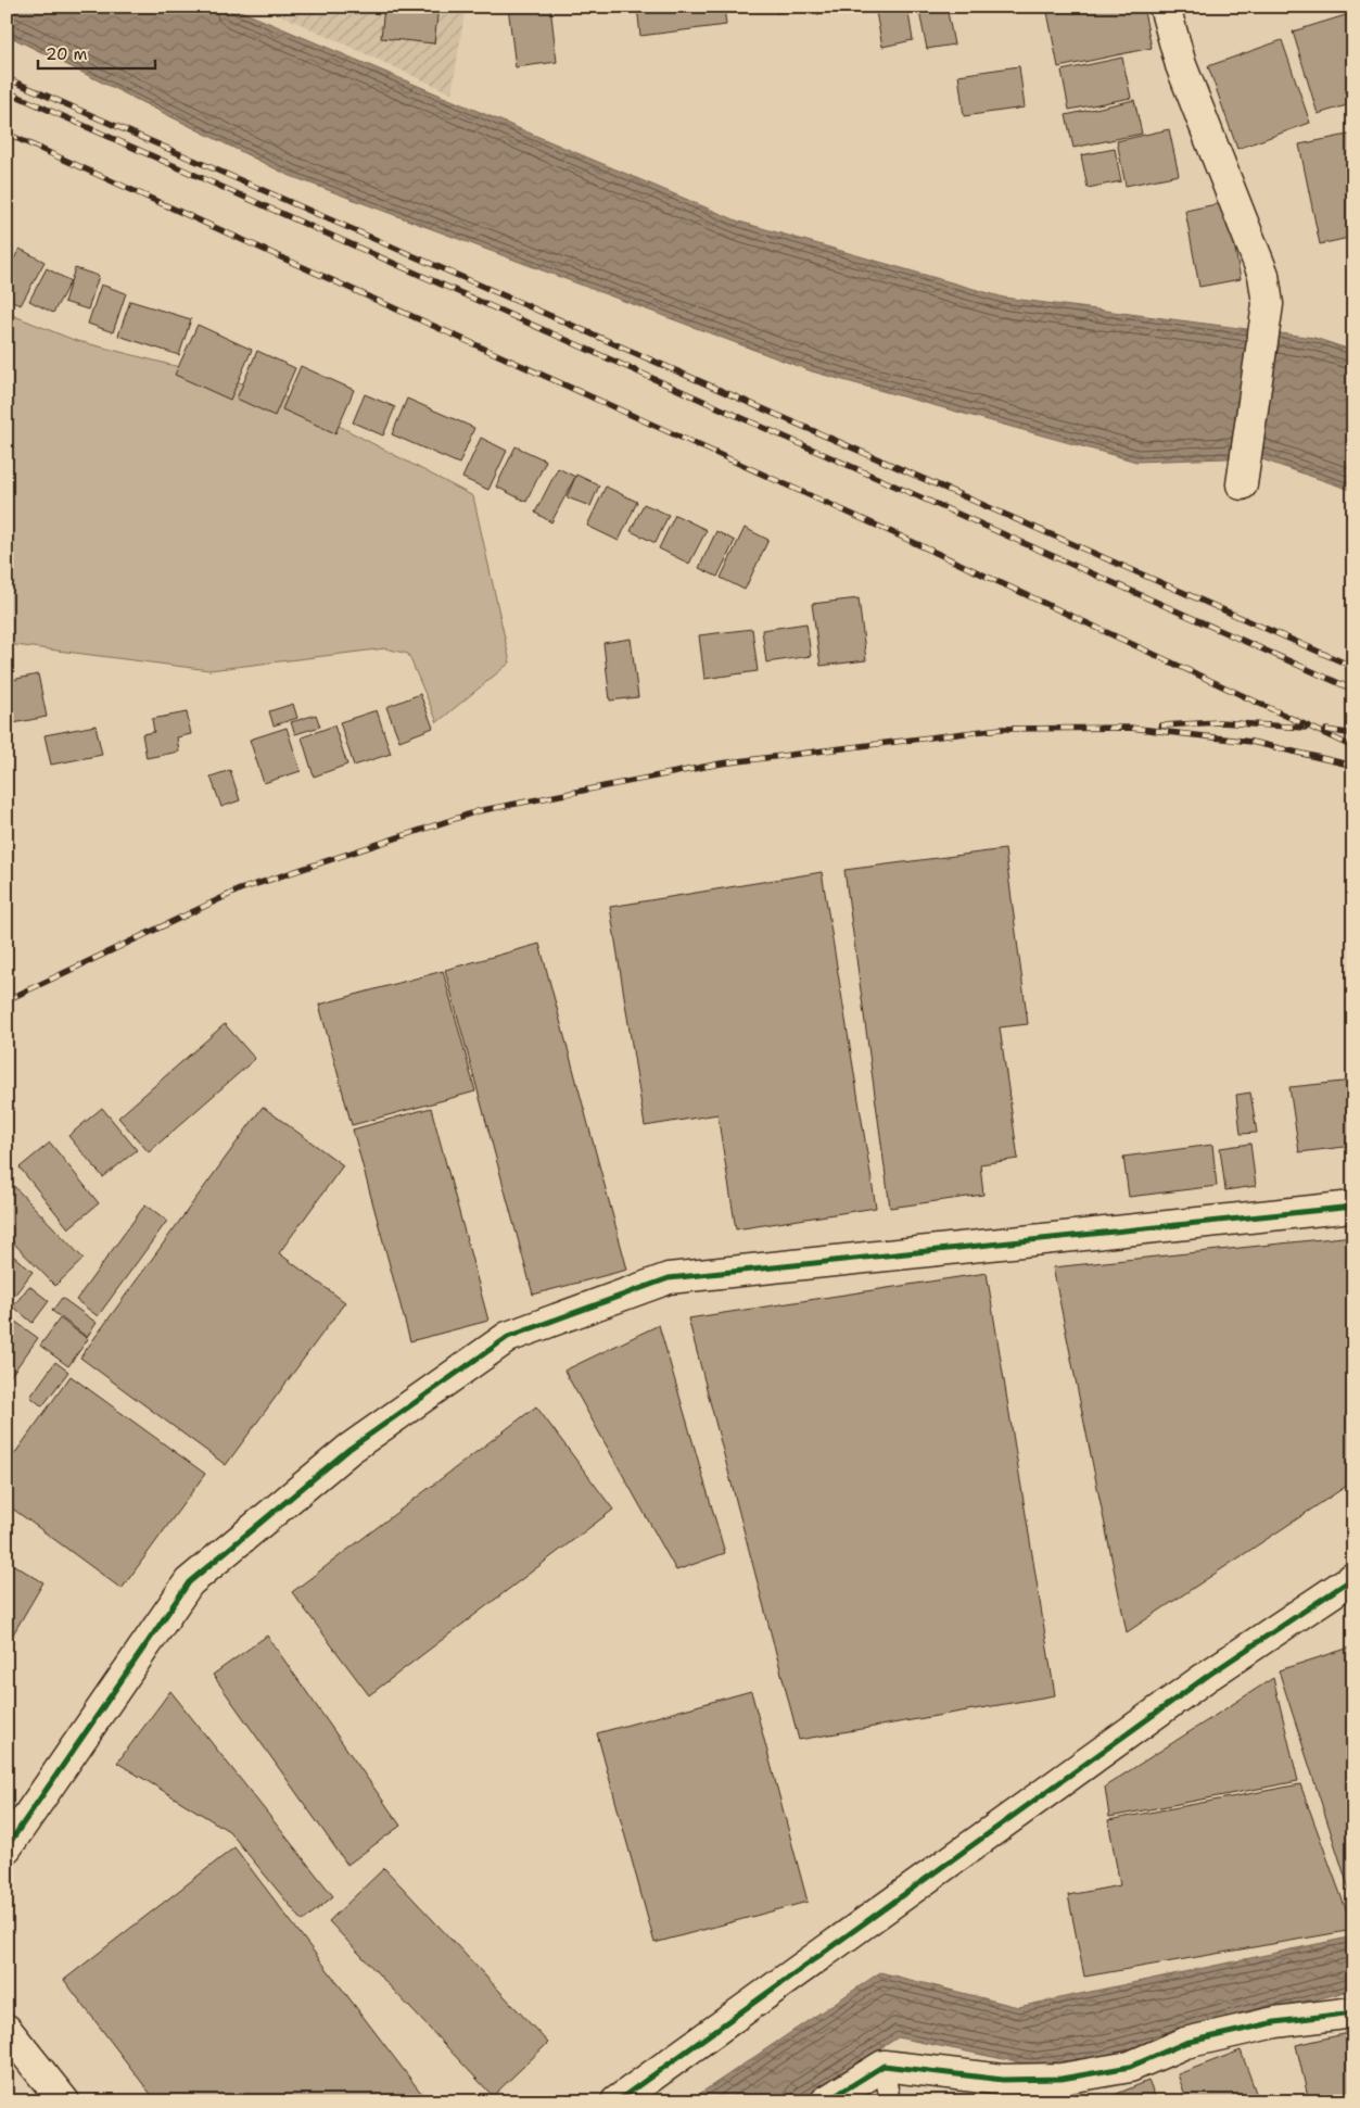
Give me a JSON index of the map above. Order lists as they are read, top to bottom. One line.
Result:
{"scale_bar":"20 m"}
